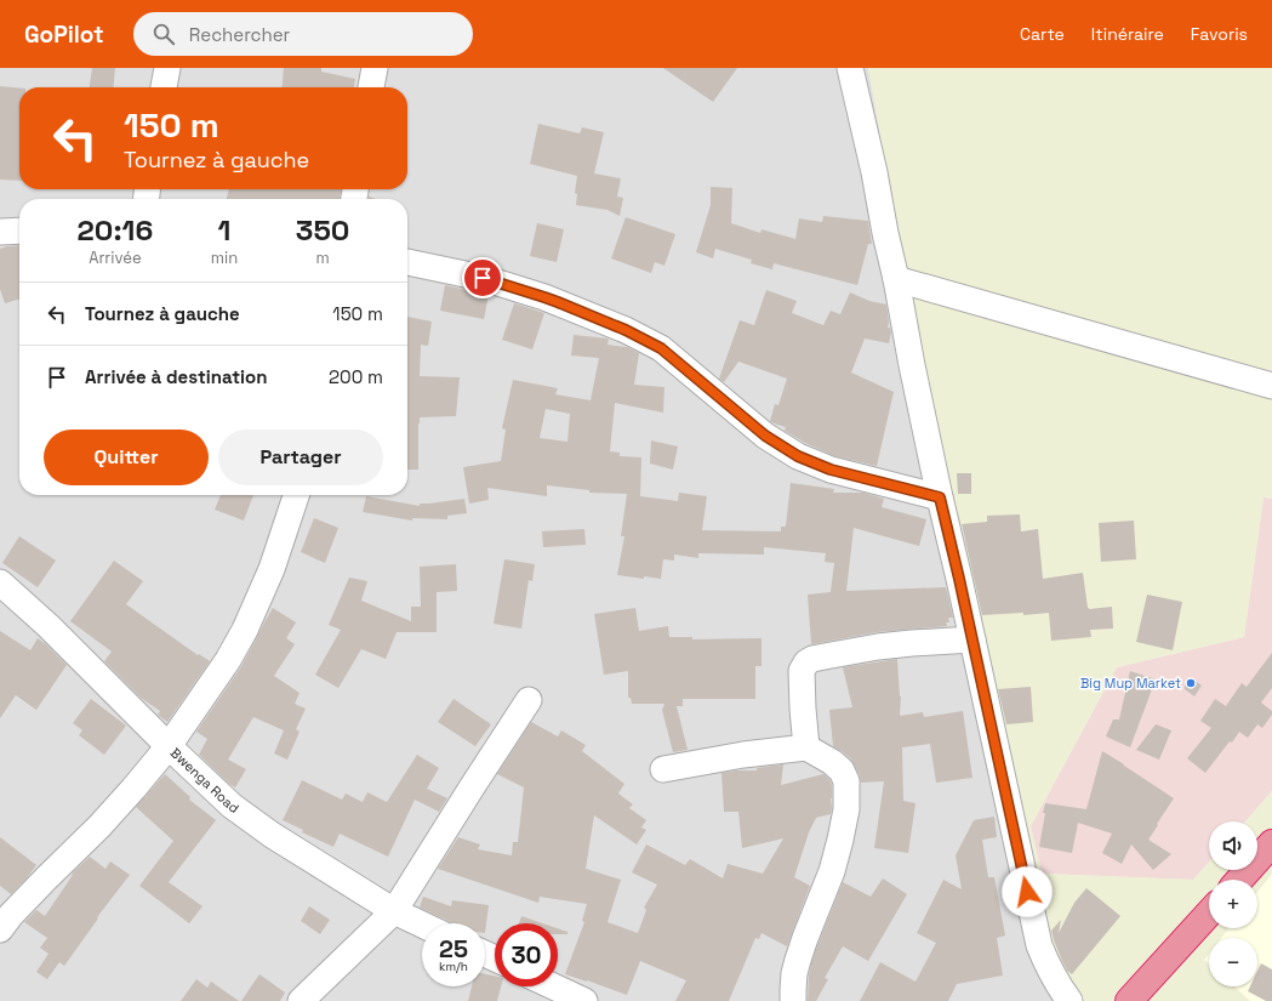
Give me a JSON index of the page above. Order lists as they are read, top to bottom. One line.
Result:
{"streets":{"street":["Bwenga Road"]},"places":["Big Mup Market"],"page":{"header":"GoPilot","search":"Rechercher","nav":["Carte","Itinéraire","Favoris"],"turn":["150 m","Tournez à gauche"],"eta":["20:16","Arrivée","1","min","350","m"],"list":[{"name":"Tournez à gauche","value":"150 m"},{"name":"Arrivée à destination","value":"200 m"}],"buttons":["Quitter","Partager"],"map_buttons":["+","−"],"speed":"25 km/h","limit":"30"}}
